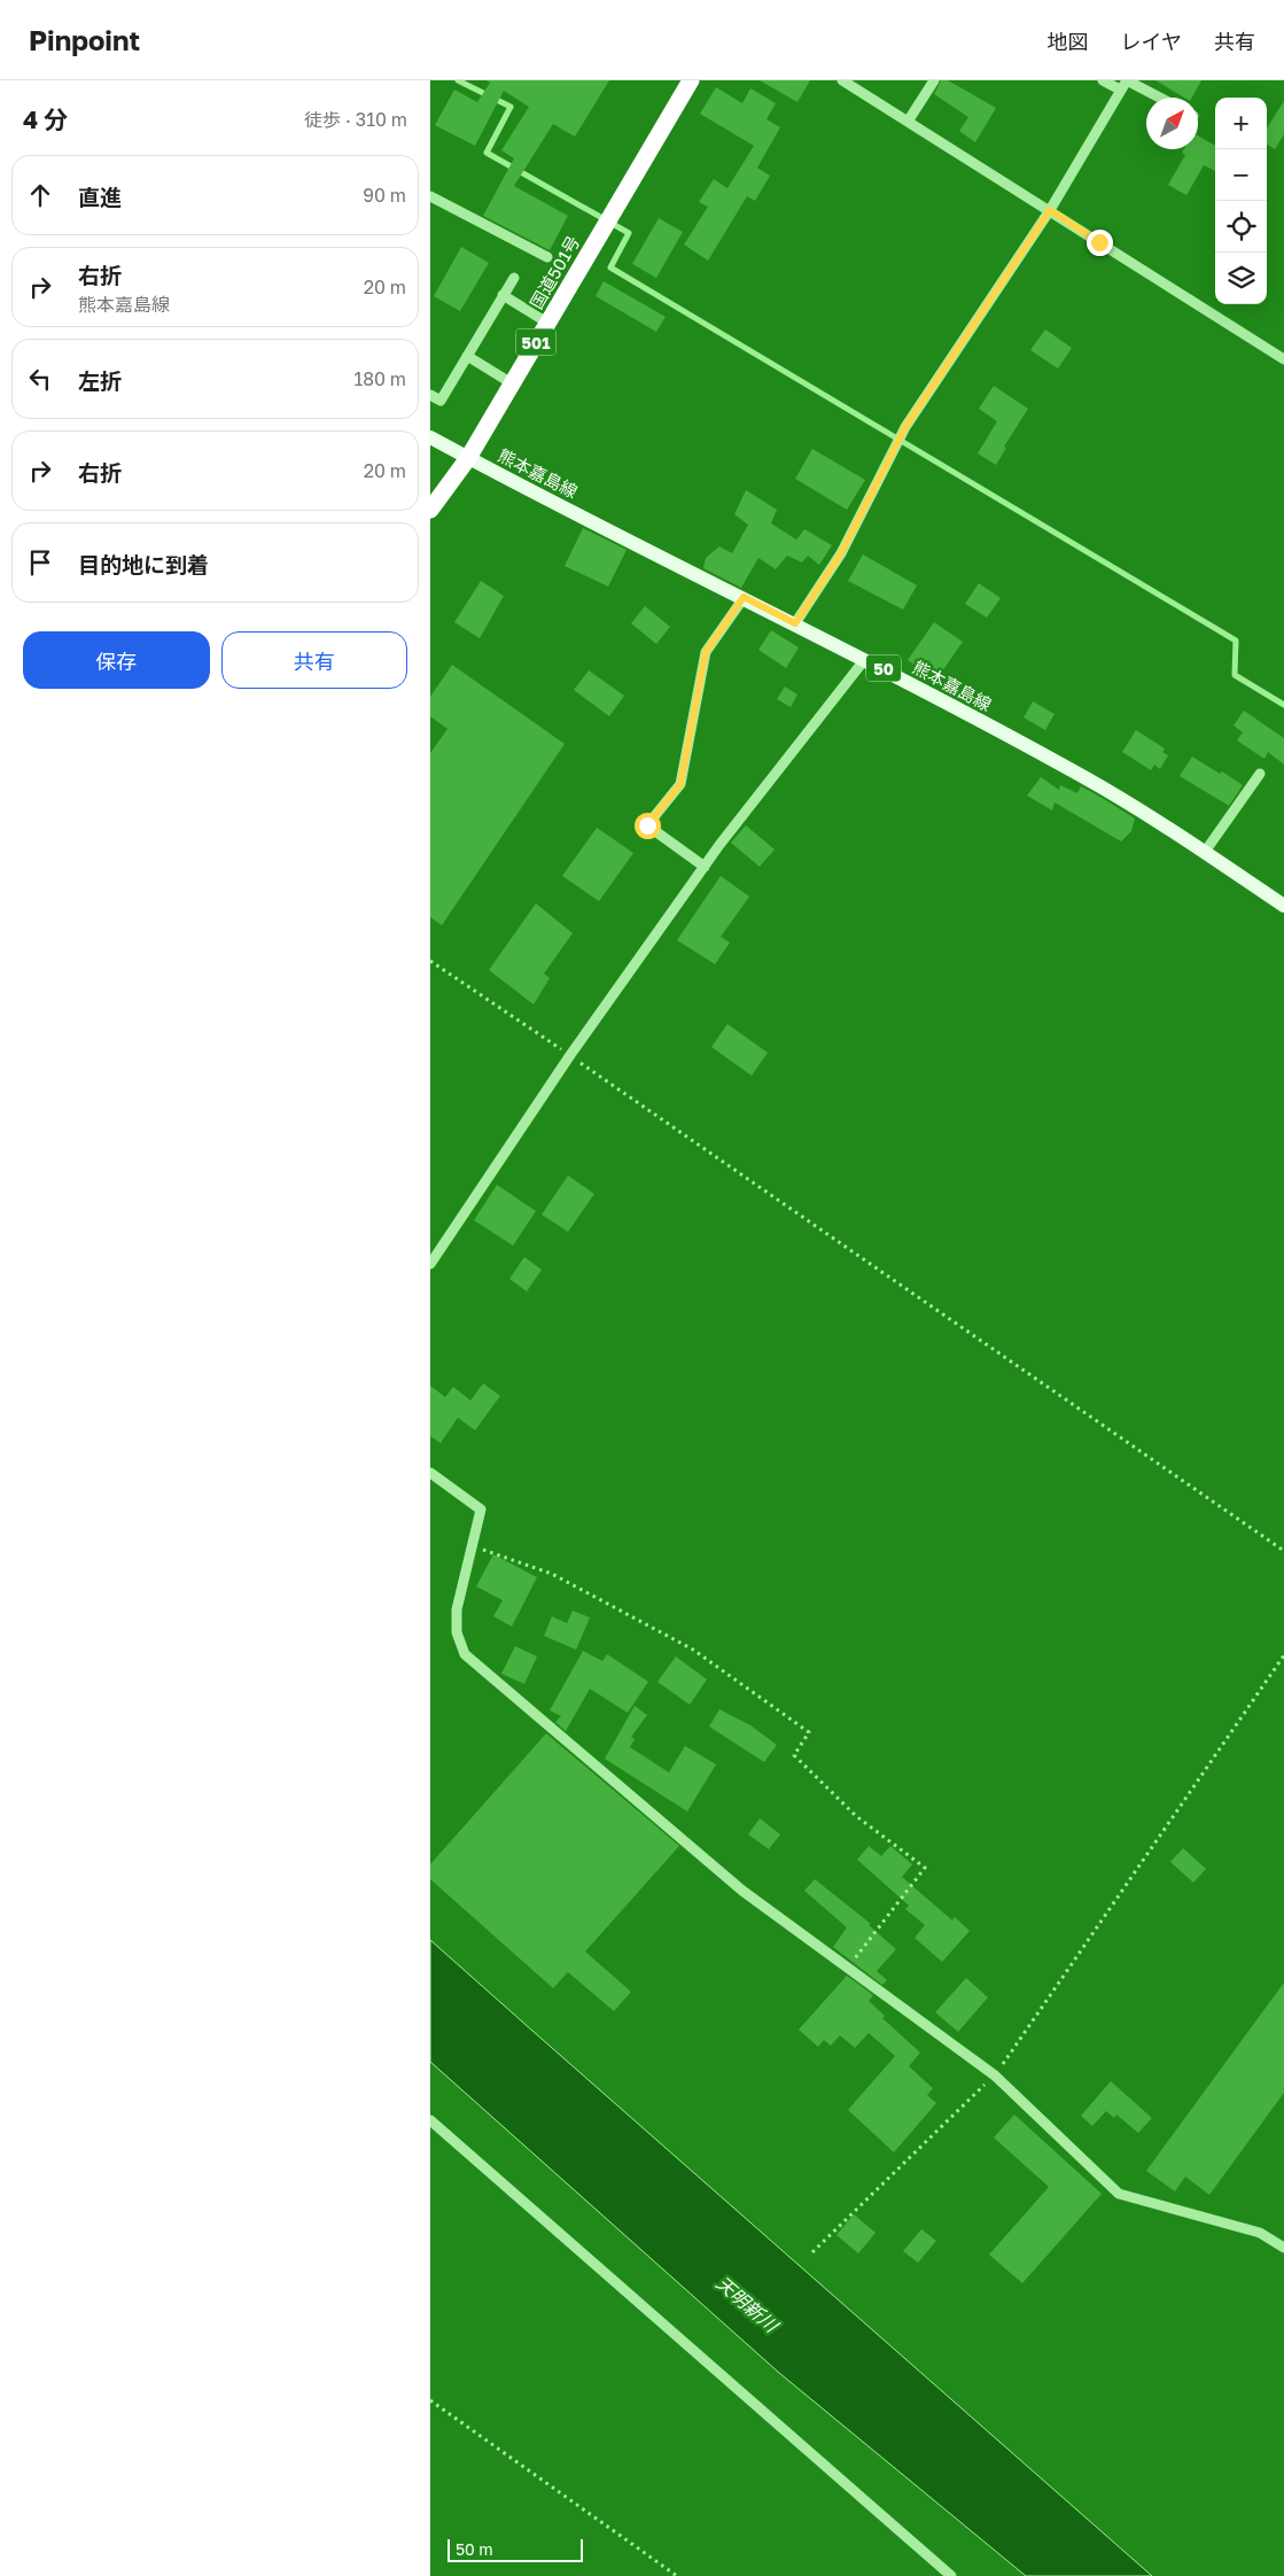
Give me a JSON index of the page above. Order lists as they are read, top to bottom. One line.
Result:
{"streets":{"highway":["国道501号","501"],"main road":["熊本嘉島線","50"]},"crossings":[["国道501号","熊本嘉島線"]],"water":["天明新川"],"scale_bar":"50 m","north":"top right","page":{"header":"Pinpoint","nav":["地図","レイヤ","共有"],"heading":["4 分","徒歩 · 310 m"],"map_buttons":["+","−"],"list":[["直進","90 m"],["右折","熊本嘉島線","20 m"],["左折","180 m"],["右折","20 m"],"目的地に到着"],"buttons":["保存","共有"],"scale":"50 m"}}
